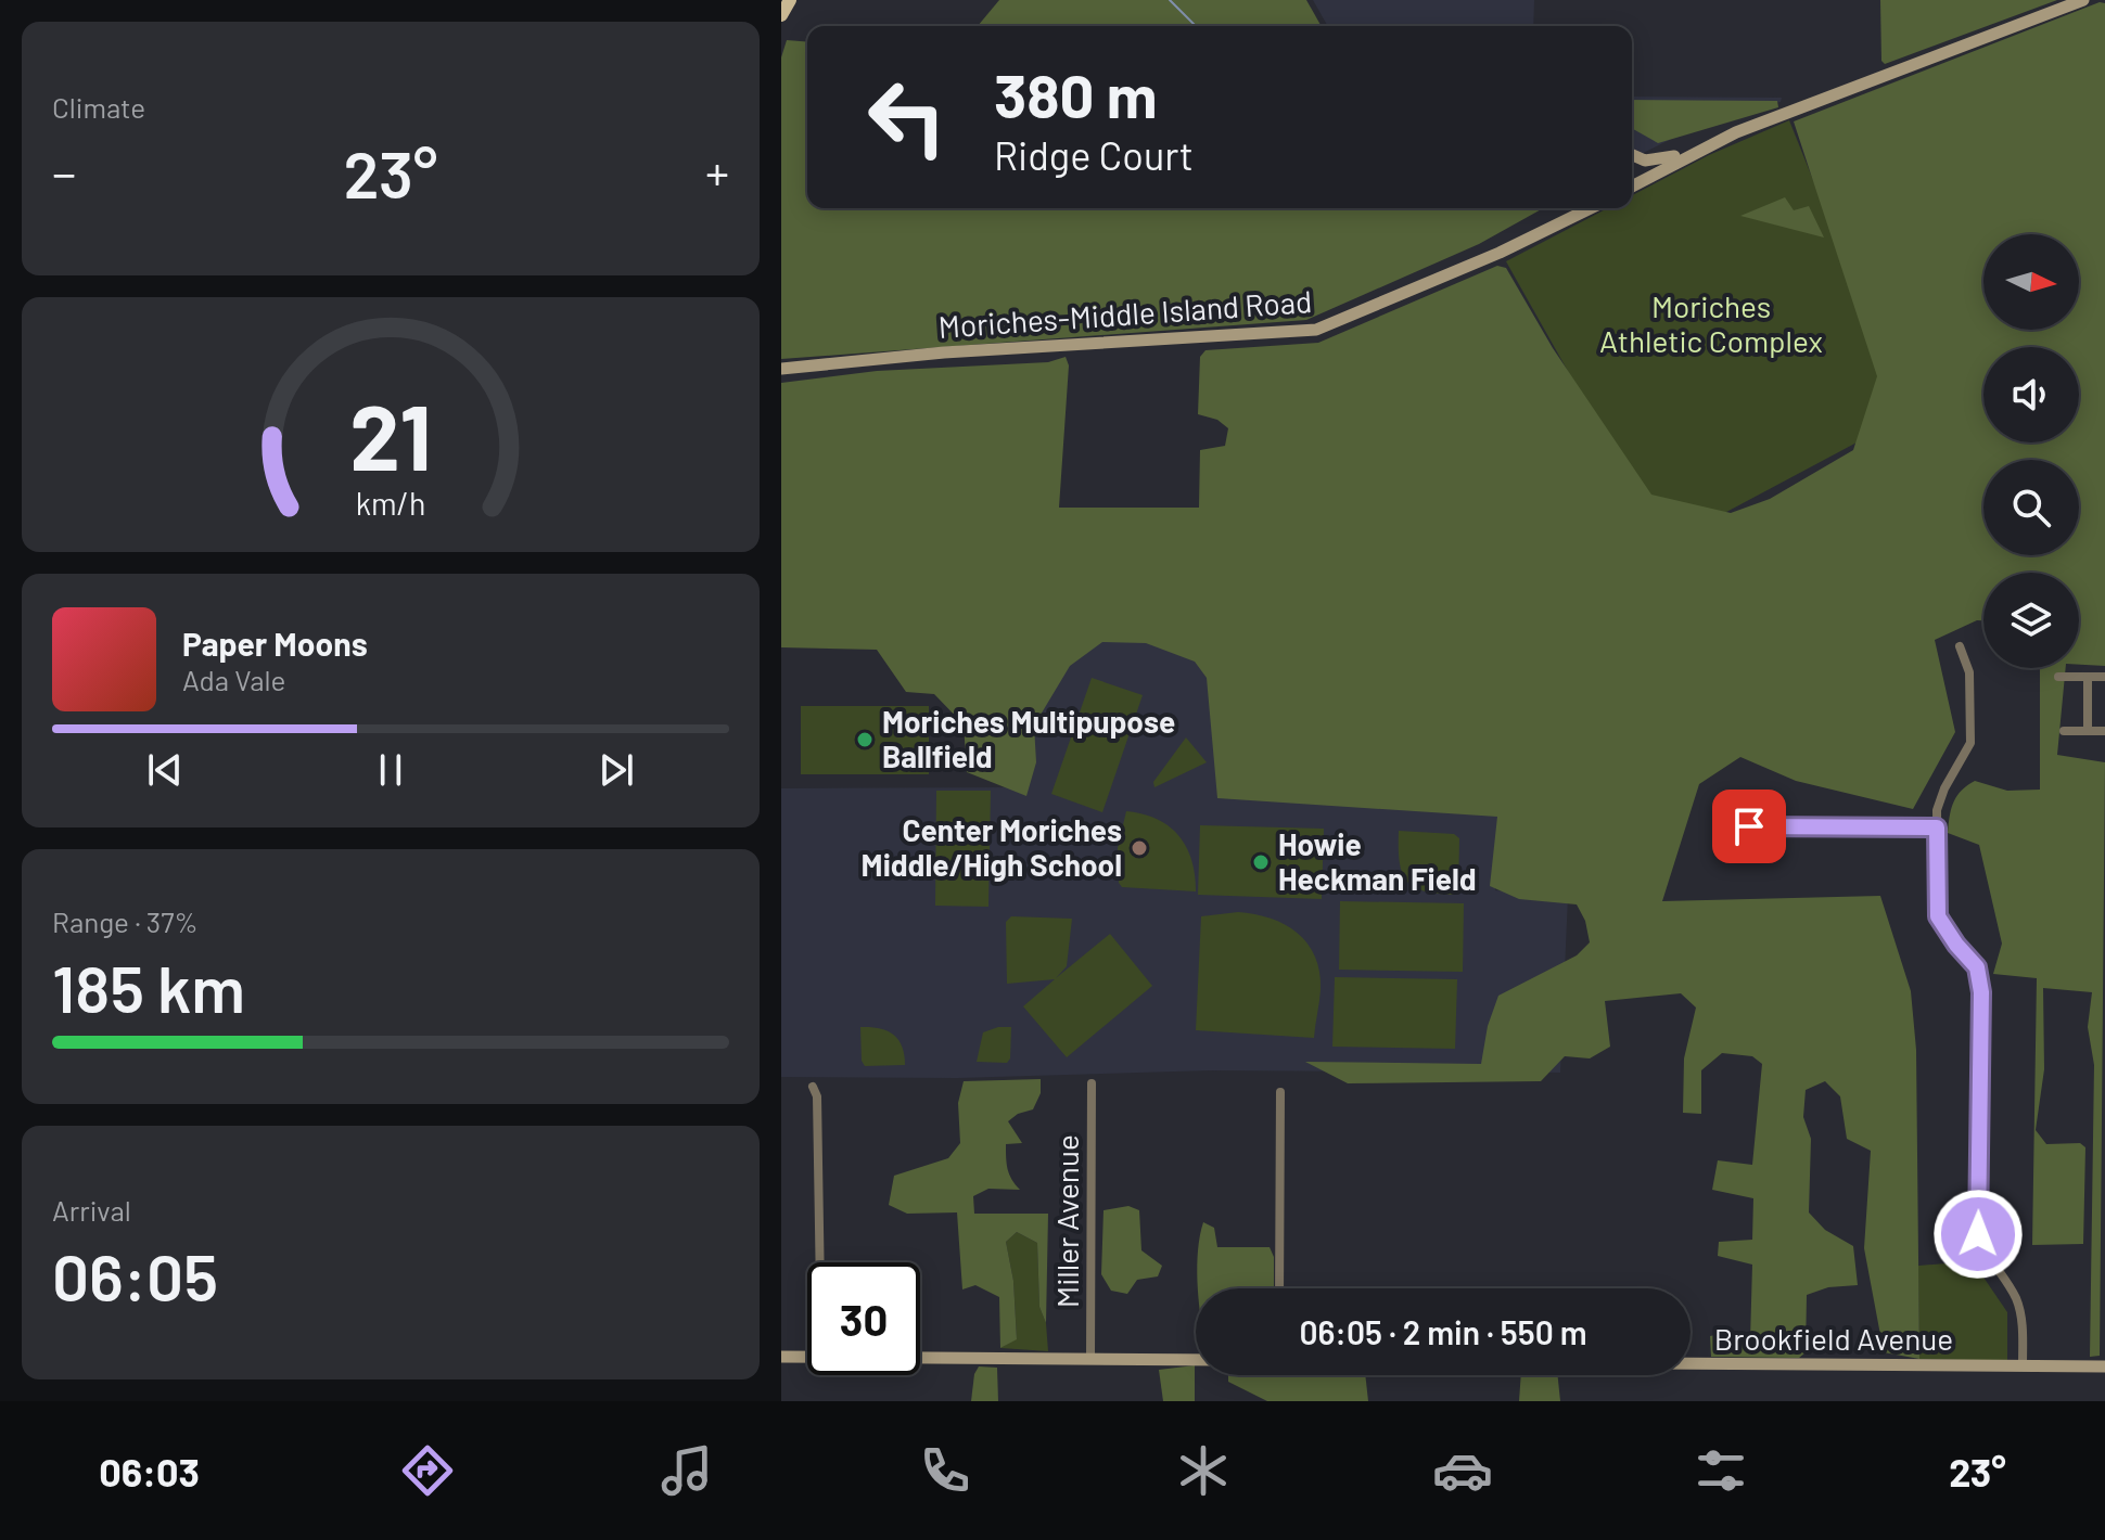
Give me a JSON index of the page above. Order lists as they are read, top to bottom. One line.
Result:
{"streets":{"main road":["Moriches-Middle Island Road","Brookfield Avenue"],"street":["Miller Avenue"]},"crossings":[["Miller Avenue","Brookfield Avenue"]],"parks":["Moriches Athletic Complex"],"places":["Moriches Multipupose Ballfield","Center Moriches Middle/High School","Howie Heckman Field"],"north":"right","page":{"tile":["Climate",["Range · 37%","185 km"],["Arrival","06:05"]],"turn":["380 m","Ridge Court"],"heat":["−","23°","+"],"song":["Paper Moons","Ada Vale"],"limit":"30","trip":"06:05 · 2 min · 550 m","tabs":["06:03","23°"],"gauge":["21","km/h"]}}
